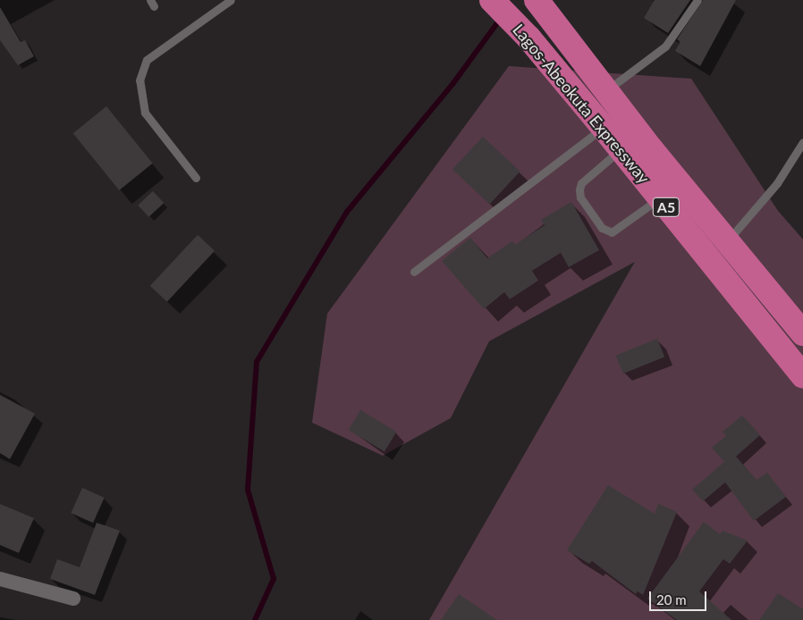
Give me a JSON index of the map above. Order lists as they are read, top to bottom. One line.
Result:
{"streets":{"highway":["Lagos-Abeokuta Expressway","A5"]},"scale_bar":"20 m"}
